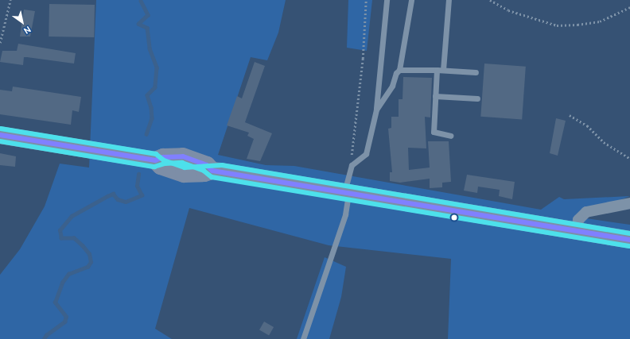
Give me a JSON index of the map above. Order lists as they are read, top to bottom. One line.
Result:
{"north":"bottom right"}
